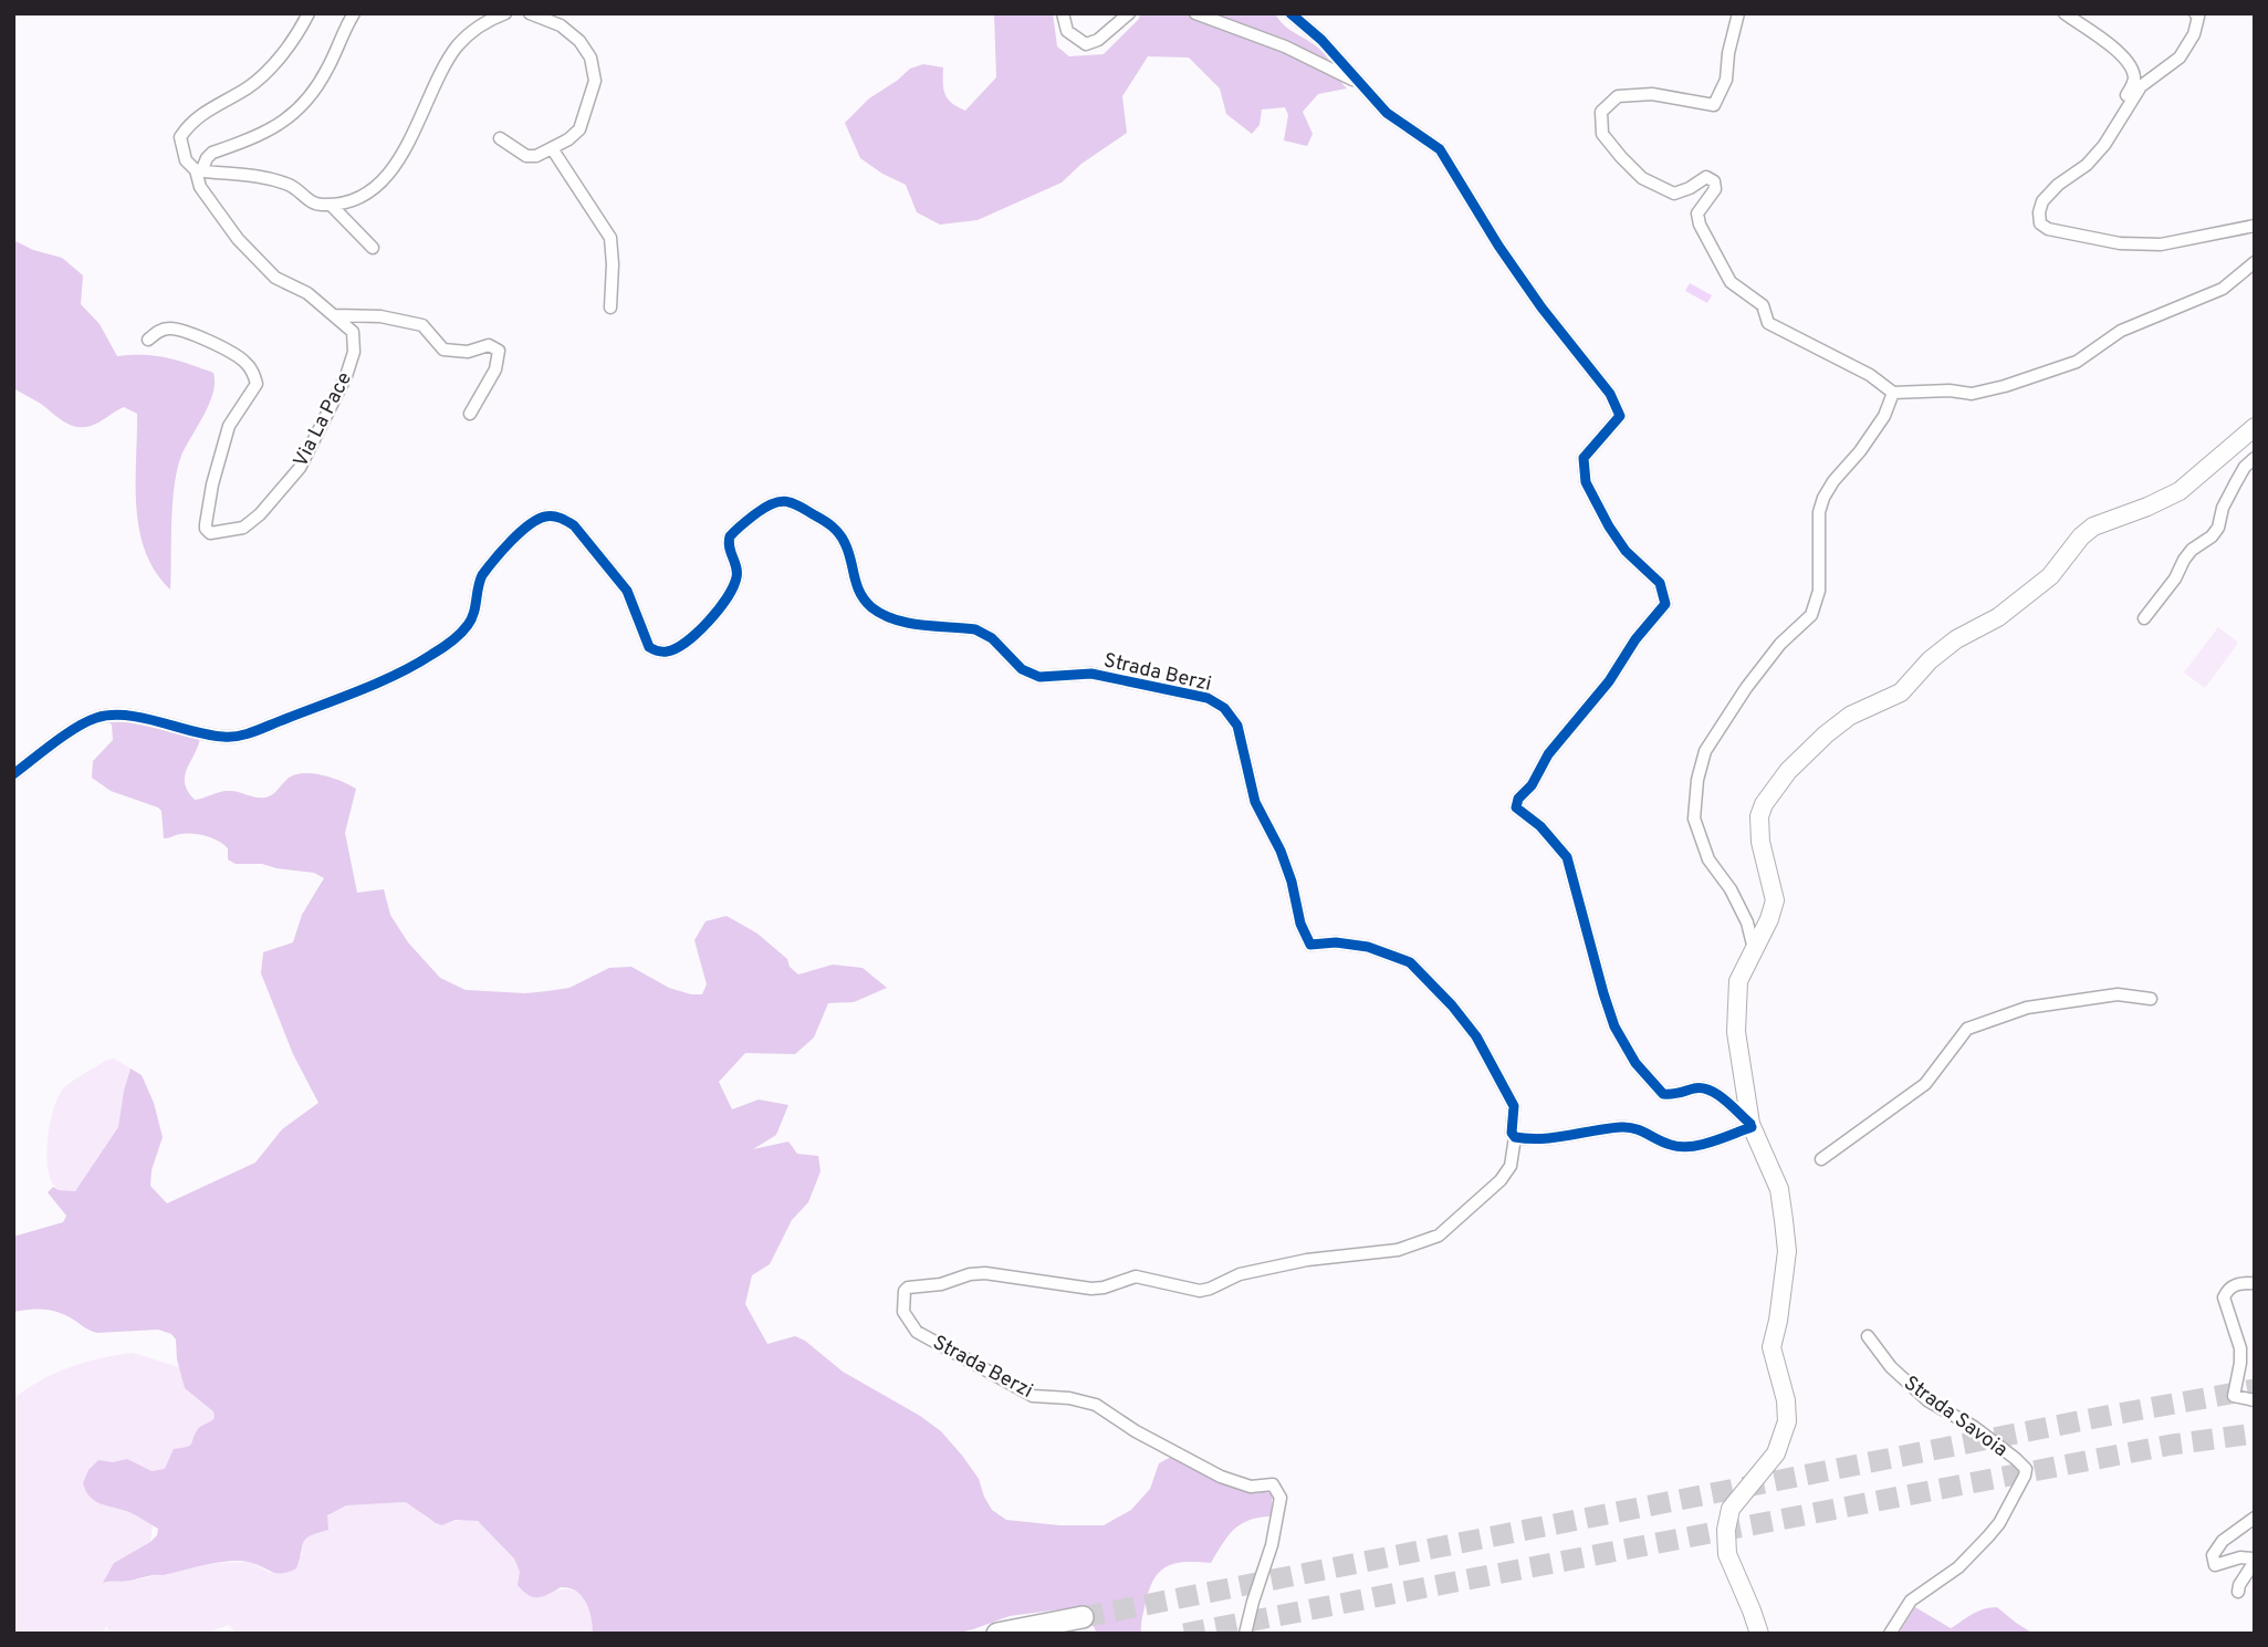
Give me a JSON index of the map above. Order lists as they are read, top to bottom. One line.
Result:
{"streets":{"street":["Via La Pace","Strada Berzi","Strada Savoia"]}}
